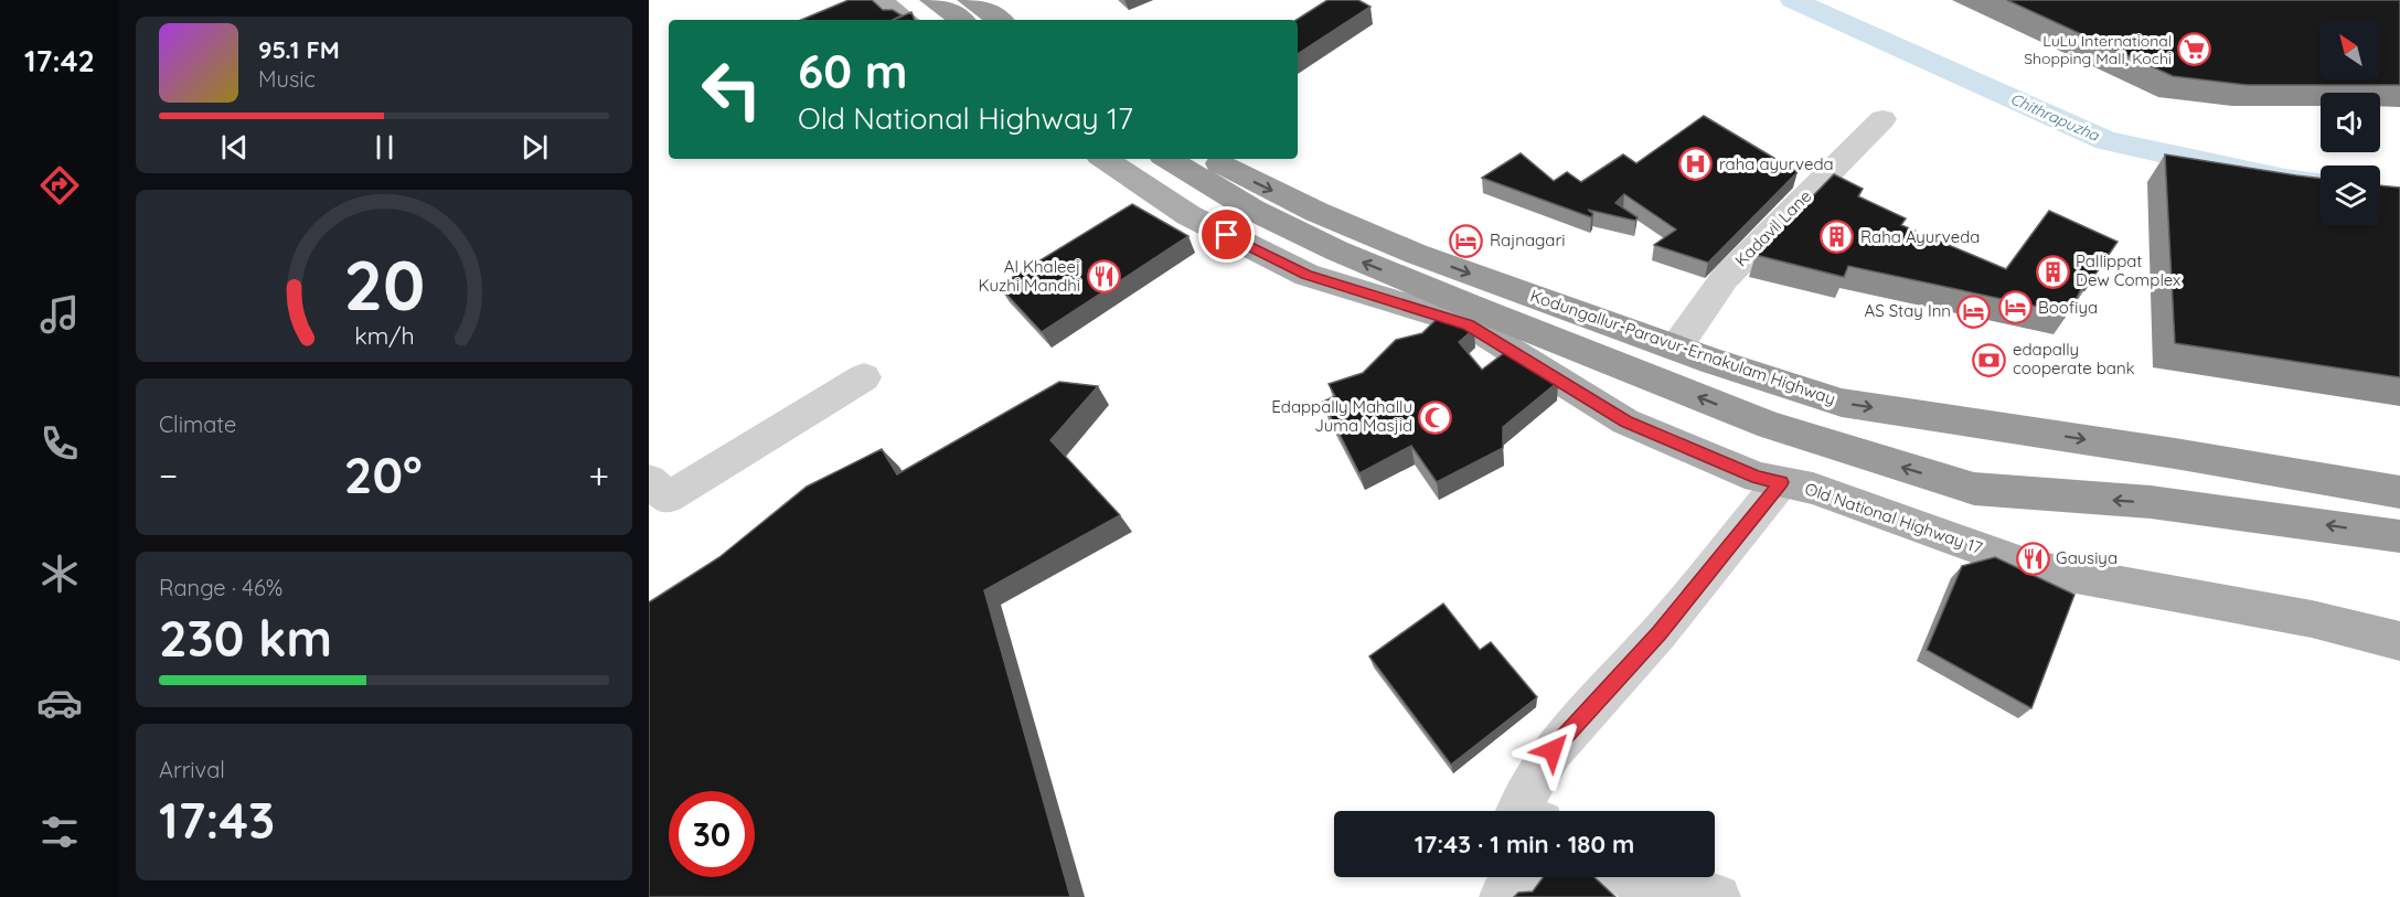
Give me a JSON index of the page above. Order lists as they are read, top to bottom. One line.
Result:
{"streets":{"highway":["Kodungallur-Paravur-Ernakulam Highway"],"main road":["Old National Highway 17"],"street":["Kadavil Lane"]},"crossings":[["Kadavil Lane","Kodungallur-Paravur-Ernakulam Highway"]],"water":["Chithrapuzha"],"places":{"supermarket":["LuLu International Shopping Mall, Kochi"],"hospital":["raha ayurveda"],"building":["Raha Ayurveda","Pallippat Dew Complex"],"hotel":["Rajnagari","Boofiya","AS Stay Inn"],"restaurant":["Al Khaleej Kuzhi Mandhi","Gausiya"],"bank":["edapally cooperate bank"],"mosque":["Edappally Mahallu Juma Masjid"]},"north":"top left","page":{"tabs":"17:42","turn":["60 m","Old National Highway 17"],"song":["95.1 FM","Music"],"tile":["Climate",["Range · 46%","230 km"],["Arrival","17:43"]],"heat":["−","20°","+"],"limit":"30","trip":"17:43 · 1 min · 180 m","gauge":["20","km/h"]}}
